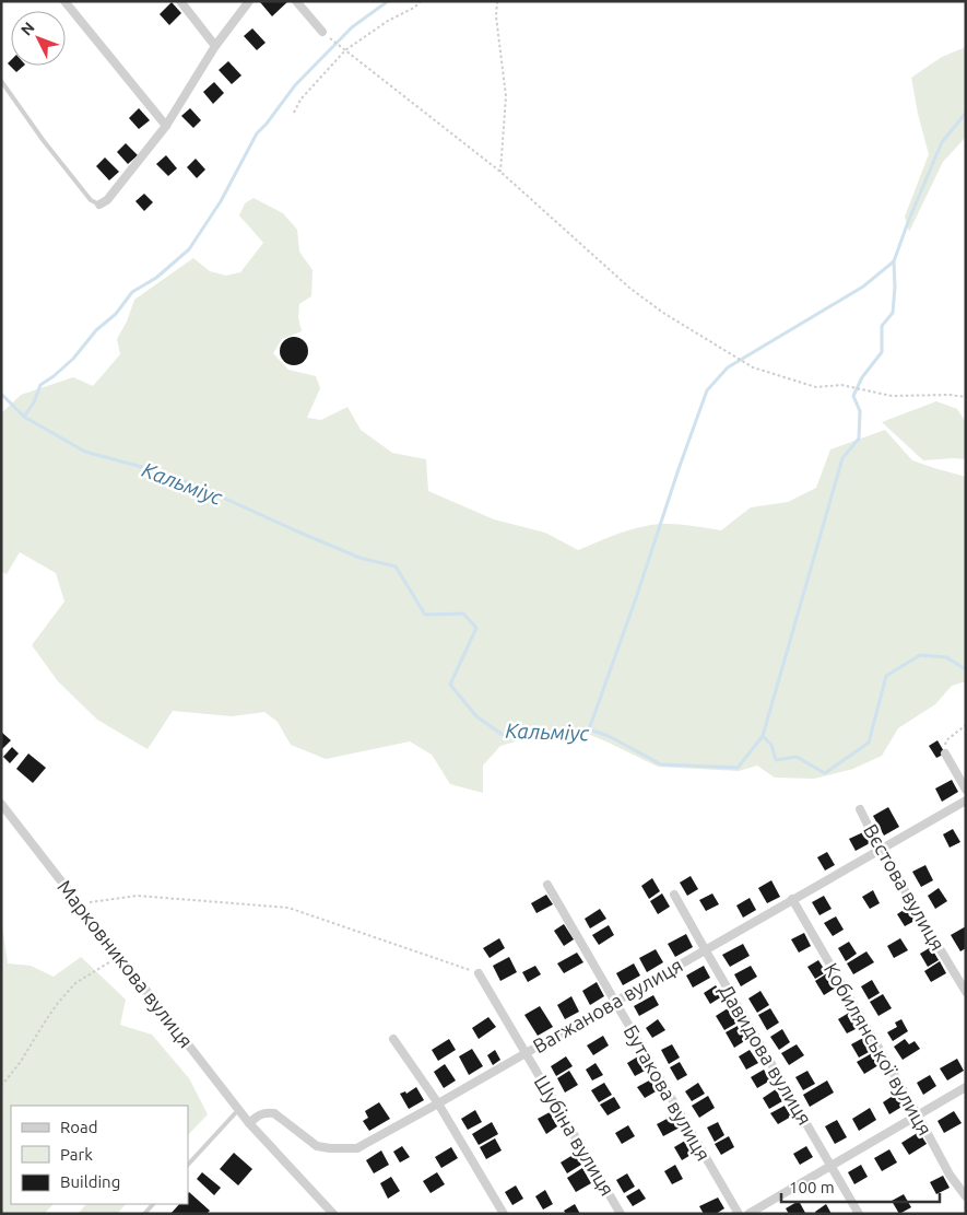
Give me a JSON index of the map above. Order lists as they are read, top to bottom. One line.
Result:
{"streets":{"street":["Вєстова вулиця","Марковникова вулиця","Вагжанова вулиця","Кобилянської вулиця","Давидова вулиця","Бутакова вулиця","Шубіна вулиця"]},"crossings":[["Вєстова вулиця","Вагжанова вулиця"],["Марковникова вулиця","Вагжанова вулиця"],["Вагжанова вулиця","Кобилянської вулиця"],["Вагжанова вулиця","Давидова вулиця"],["Вагжанова вулиця","Бутакова вулиця"],["Вагжанова вулиця","Шубіна вулиця"]],"water":["Кальміус"],"legend":["Road","Park","Building"],"scale_bar":"100 m","north":"top left"}
